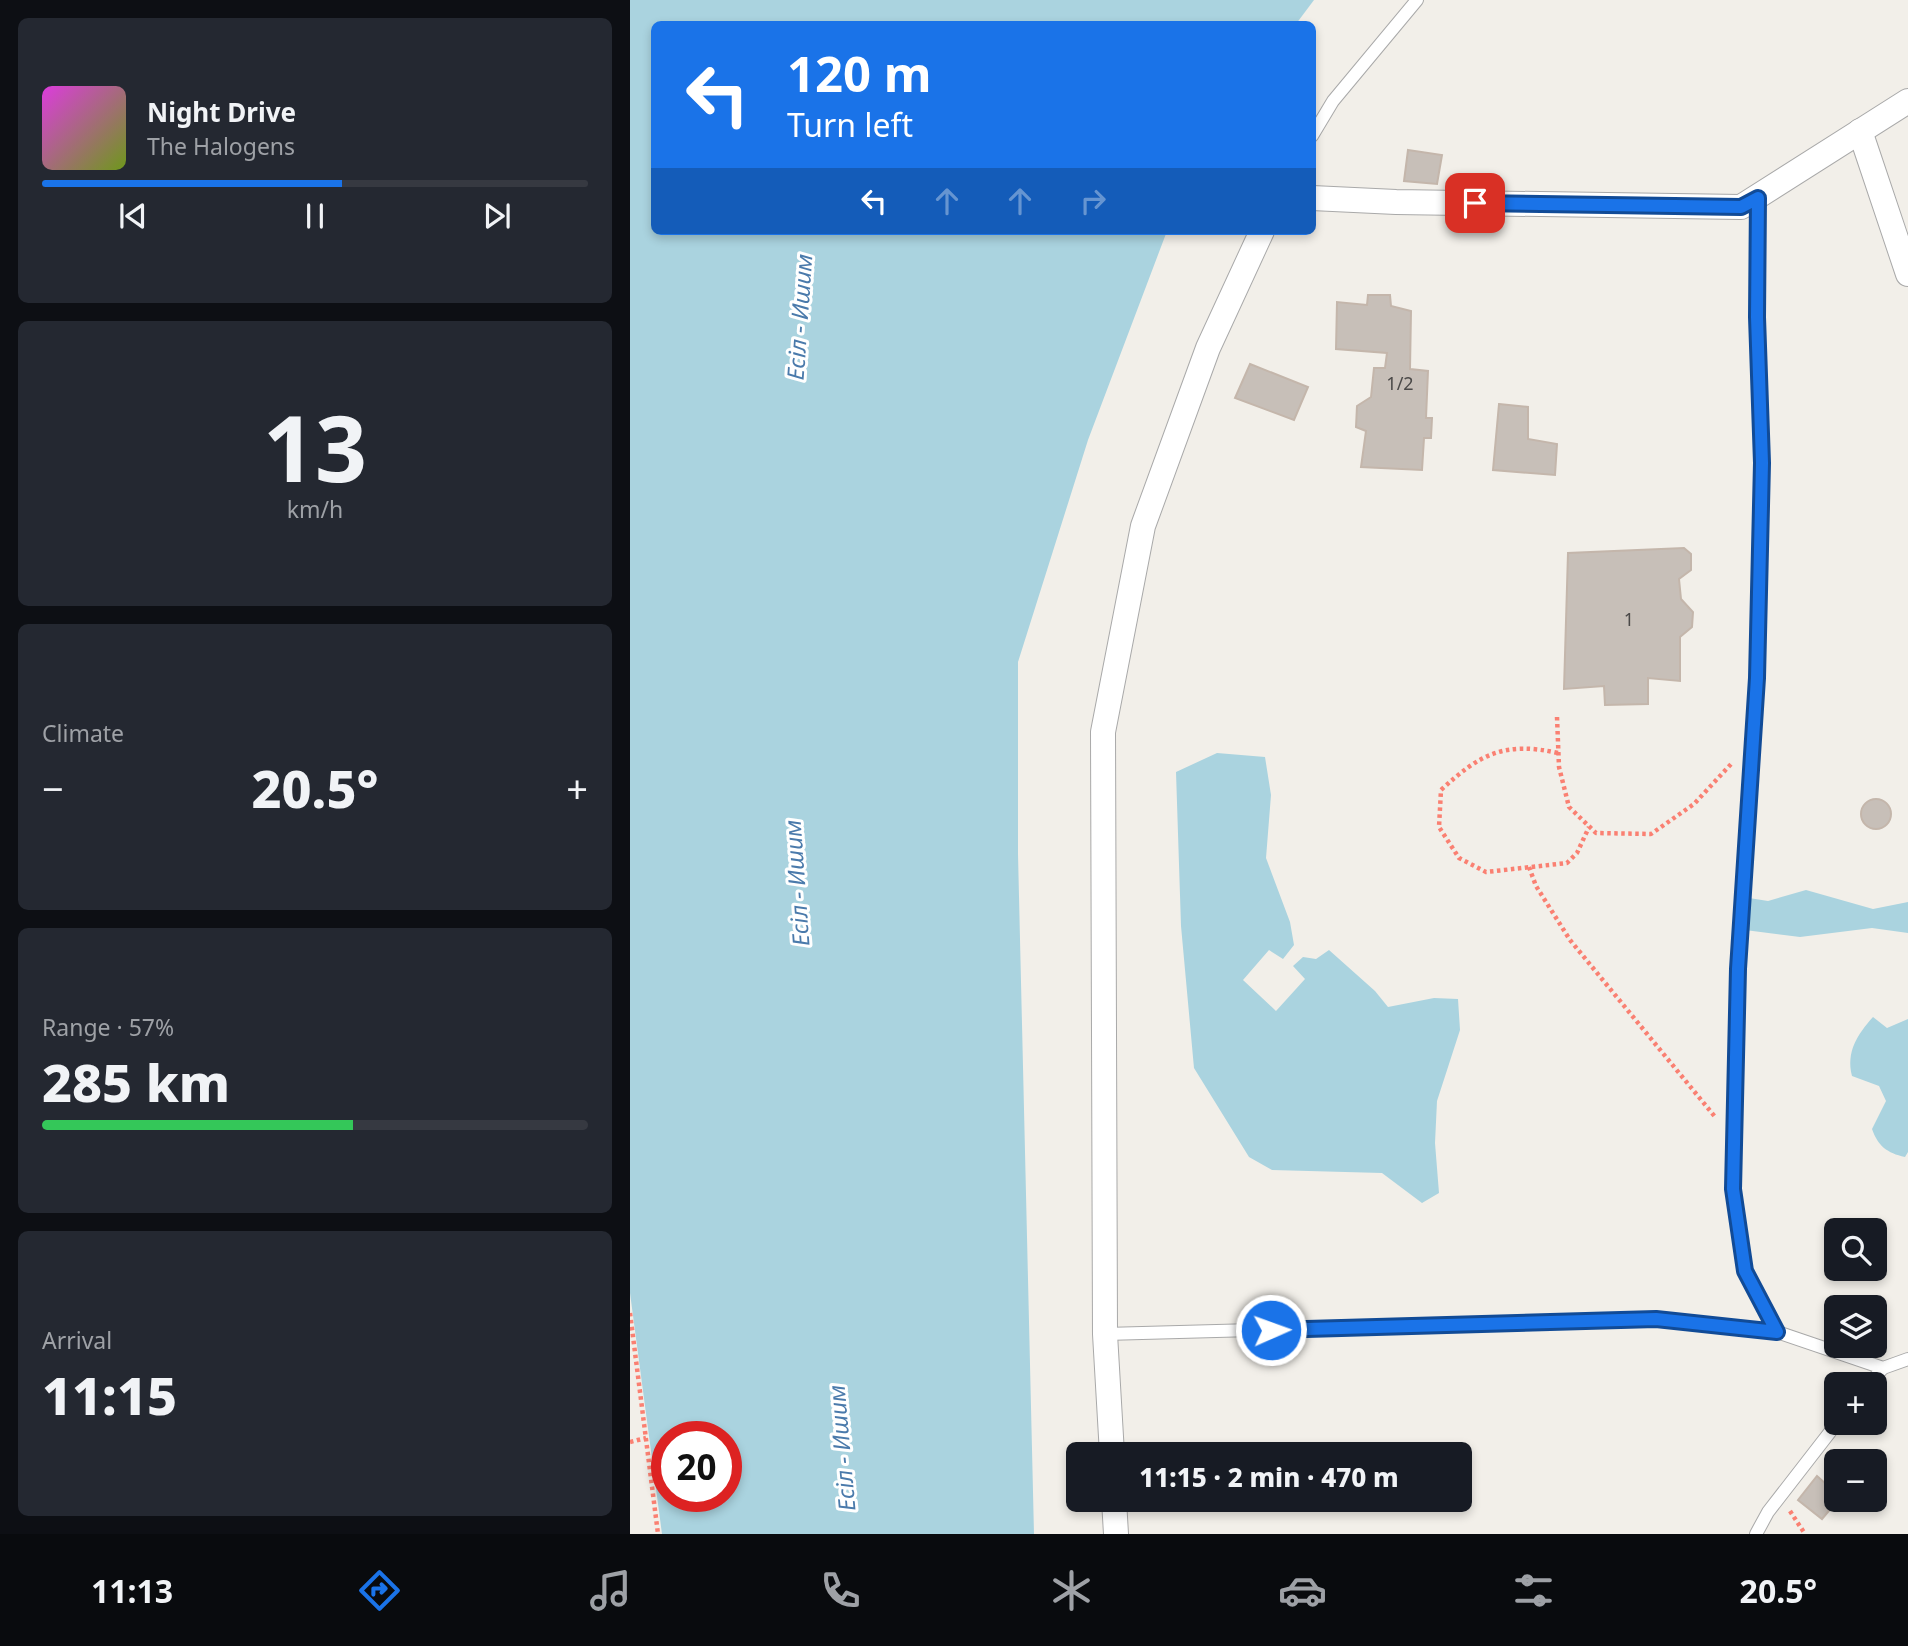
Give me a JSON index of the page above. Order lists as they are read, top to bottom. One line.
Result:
{"water":["Есіл - Ишим"],"house_numbers":["1/2","1"],"page":{"turn":["120 m","Turn left"],"song":["Night Drive","The Halogens"],"tile":[["13","km/h"],"Climate",["Range · 57%","285 km"],["Arrival","11:15"]],"heat":["−","20.5°","+"],"map_buttons":["+","−"],"limit":"20","trip":"11:15 · 2 min · 470 m","tabs":["11:13","20.5°"]}}
